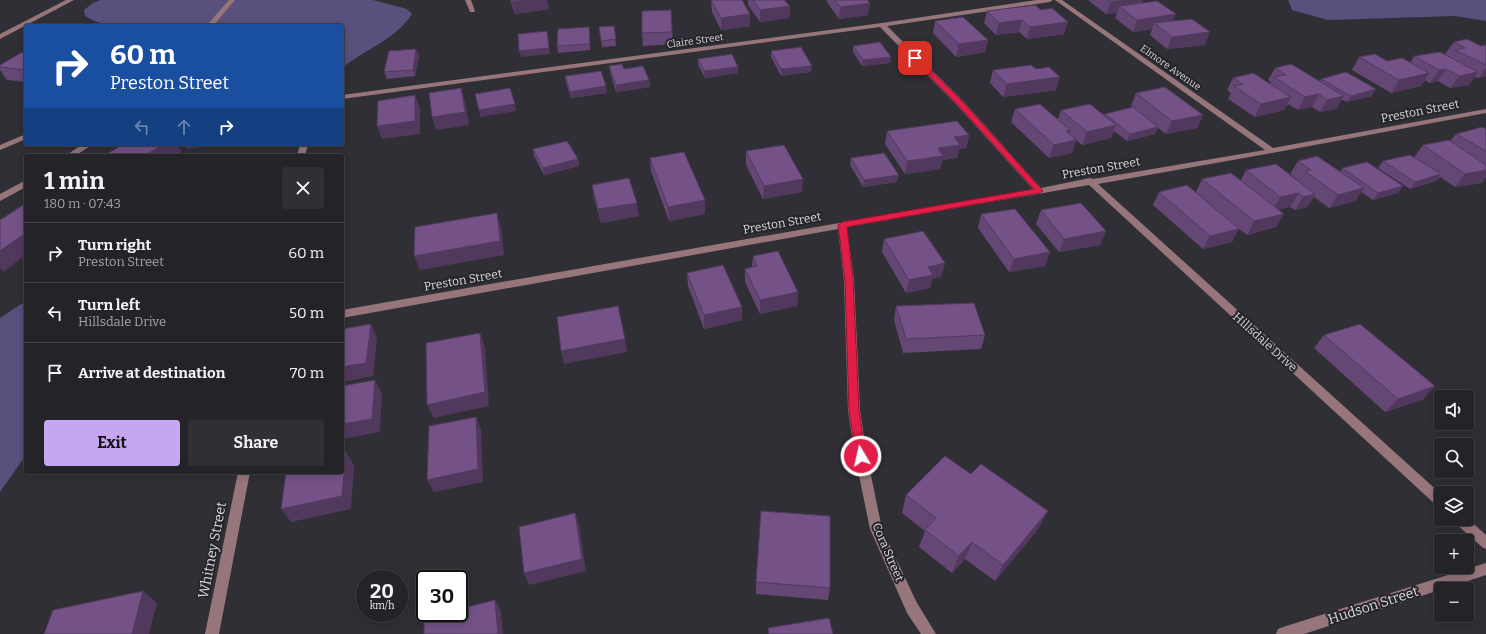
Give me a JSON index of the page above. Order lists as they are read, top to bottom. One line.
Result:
{"streets":{"street":["Claire Street","Elmore Avenue","Preston Street","Hillsdale Drive","Whitney Street","Cora Street","Hudson Street"]},"crossings":[["Elmore Avenue","Preston Street"],["Preston Street","Hillsdale Drive"],["Preston Street","Cora Street"]],"page":{"turn":["60 m","Preston Street"],"heading":["1 min","180 m · 07:43"],"list":[{"name":"Turn right","note":"Preston Street","value":"60 m"},{"name":"Turn left","note":"Hillsdale Drive","value":"50 m"},{"name":"Arrive at destination","value":"70 m"}],"map_buttons":["+","−"],"buttons":["Exit","Share"],"speed":"20 km/h","limit":"30"}}
